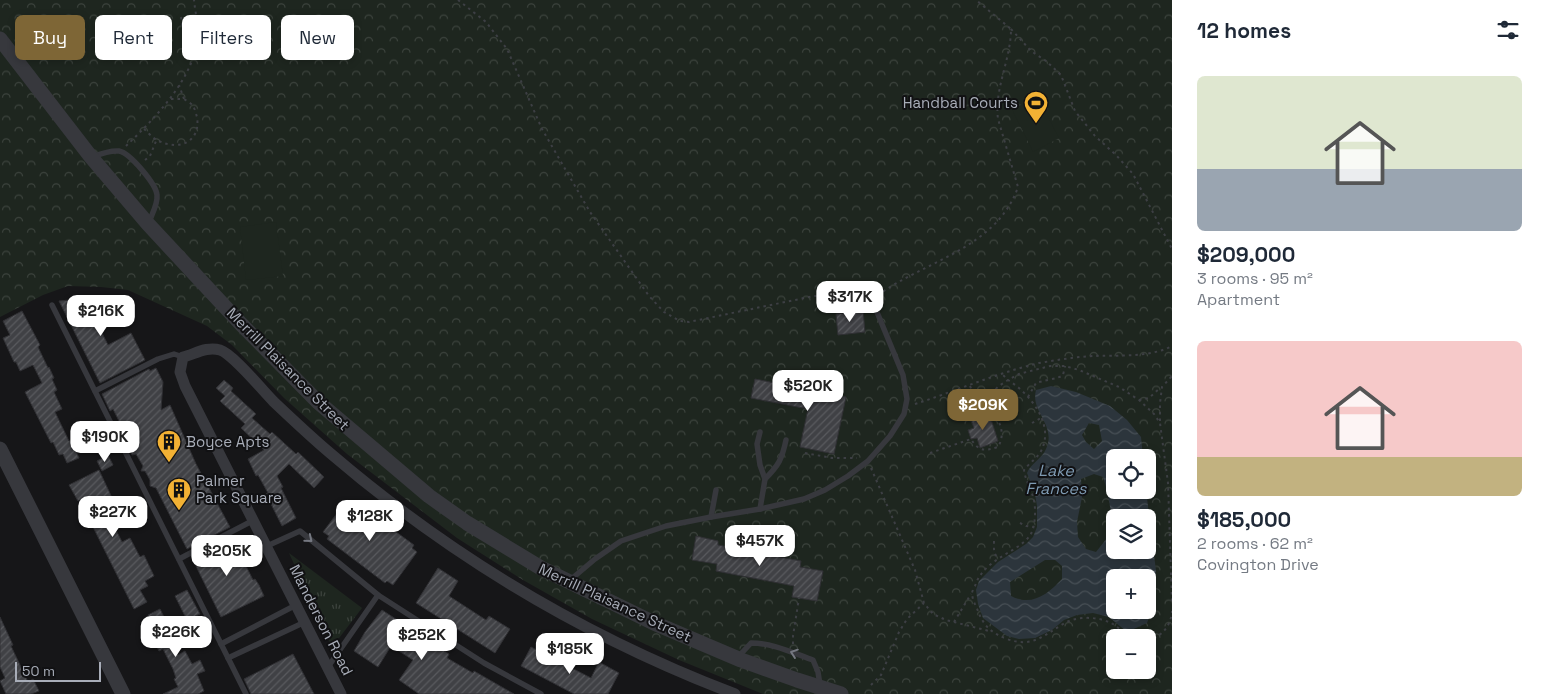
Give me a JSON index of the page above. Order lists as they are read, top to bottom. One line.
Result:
{"streets":{"street":["Merrill Plaisance Street","Manderson Road"]},"water":["Lake Frances"],"places":{"sports":["Handball Courts"],"building":["Boyce Apts","Palmer Park Square"]},"scale_bar":"50 m","page":{"heading":"12 homes","chip":["Buy","Rent","Filters","New"],"list":[{"name":"$209,000","note":"3 rooms · 95 m² · Apartment"},{"name":"$185,000","note":"2 rooms · 62 m² · Covington Drive"}],"price":["$317K","$216K","$520K","$209K","$190K","$227K","$128K","$457K","$205K","$226K","$252K","$185K"],"map_buttons":["+","−"],"scale":"50 m"}}
